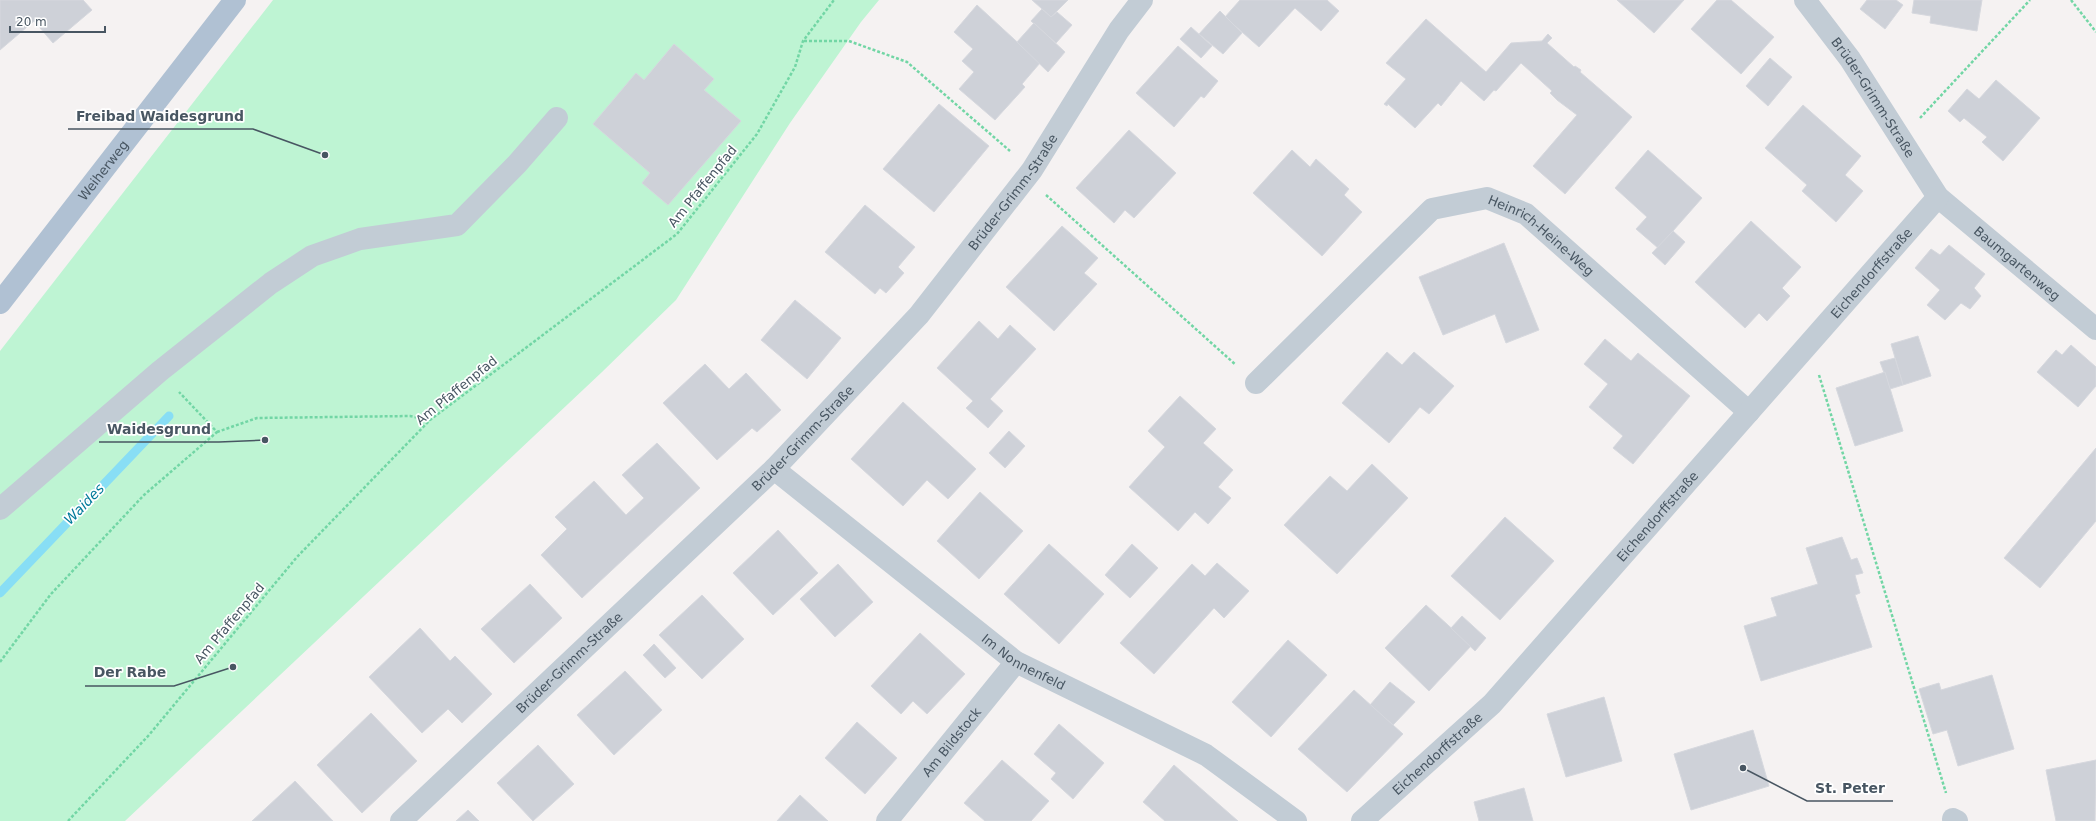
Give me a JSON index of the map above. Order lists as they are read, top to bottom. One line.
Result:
{"streets":{"main road":["Weiherweg"],"street":["Brüder-Grimm-Straße","Heinrich-Heine-Weg","Baumgartenweg","Eichendorffstraße","Im Nonnenfeld","Am Bildstock"],"path":["Am Pfaffenpfad"]},"crossings":[["Brüder-Grimm-Straße","Baumgartenweg"],["Brüder-Grimm-Straße","Eichendorffstraße"],["Brüder-Grimm-Straße","Im Nonnenfeld"],["Heinrich-Heine-Weg","Eichendorffstraße"],["Baumgartenweg","Eichendorffstraße"],["Im Nonnenfeld","Am Bildstock"]],"water":["Waides"],"places":["Freibad Waidesgrund","Waidesgrund","Der Rabe","St. Peter"],"scale_bar":"20 m"}
